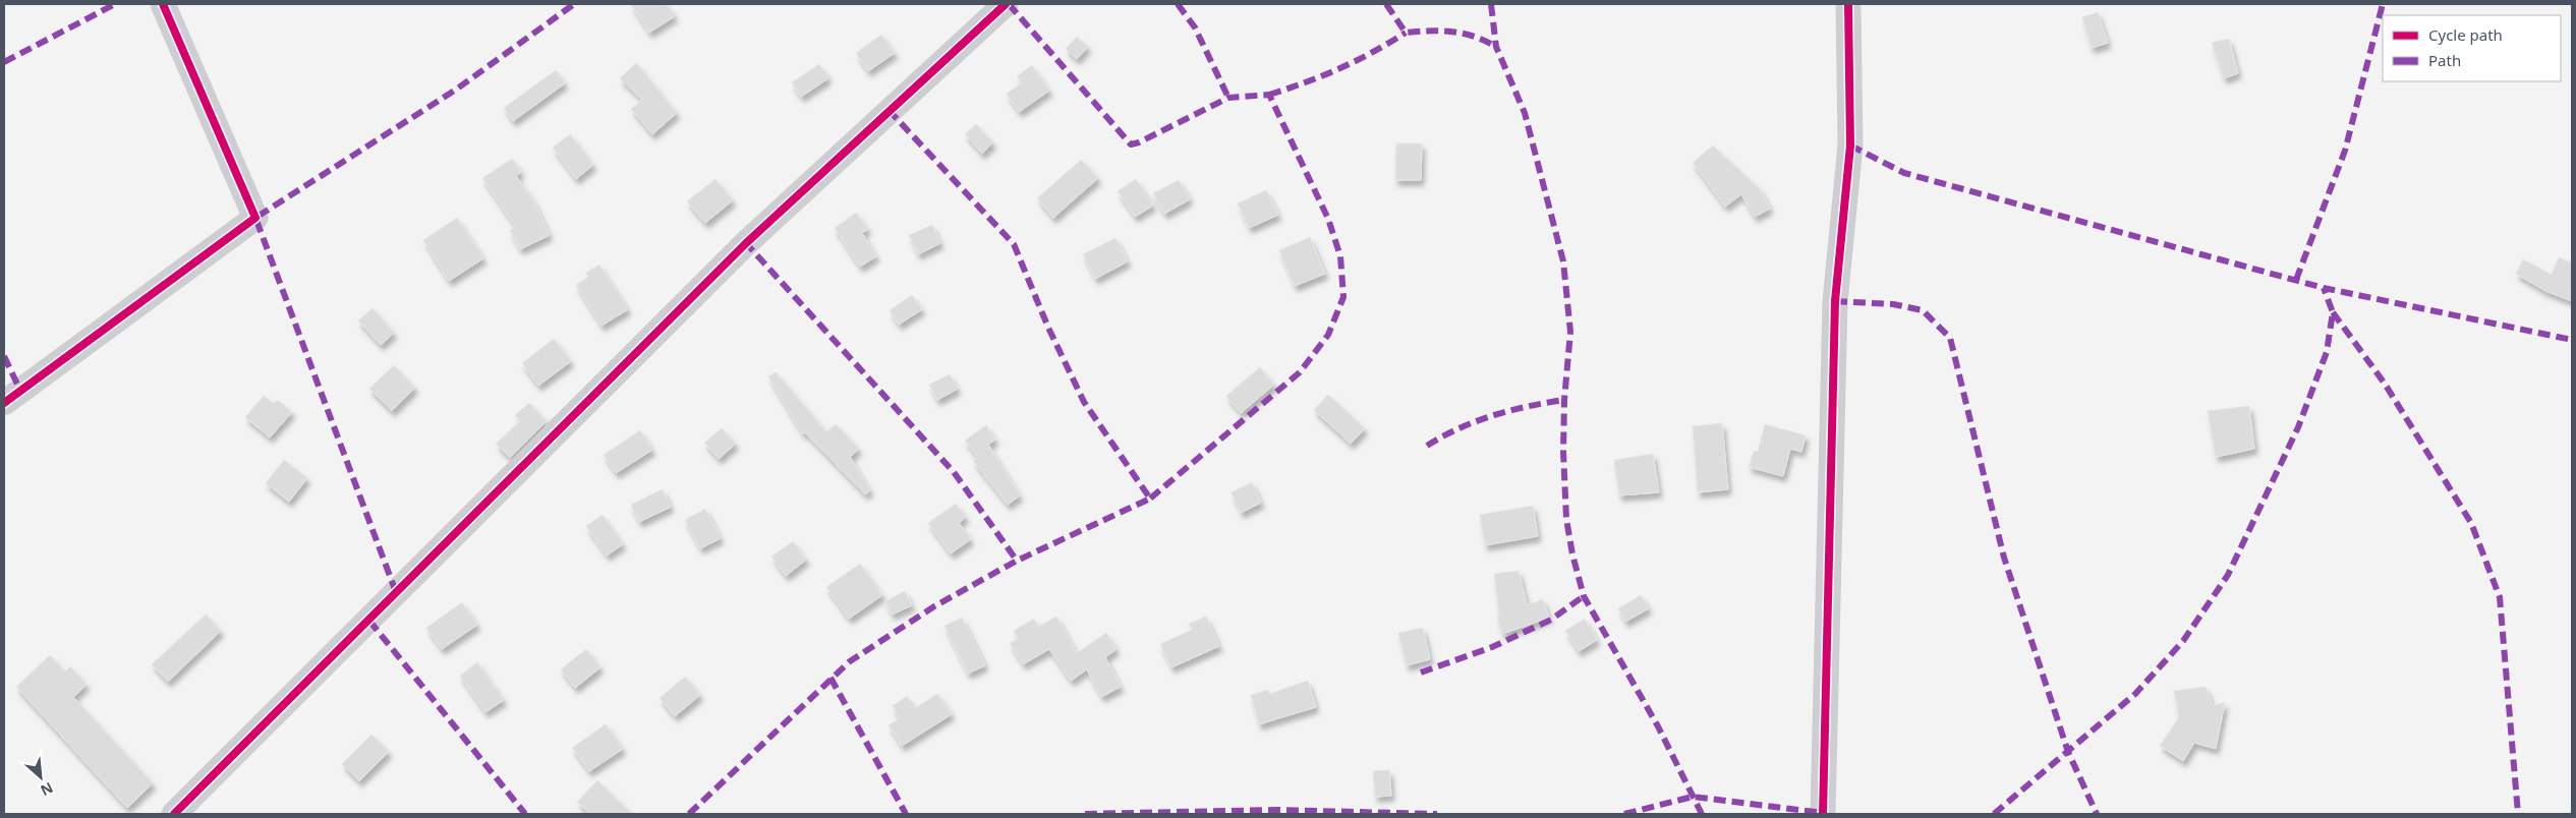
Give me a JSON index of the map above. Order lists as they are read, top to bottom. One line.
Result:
{"legend":["Cycle path","Path"],"north":"bottom right"}
